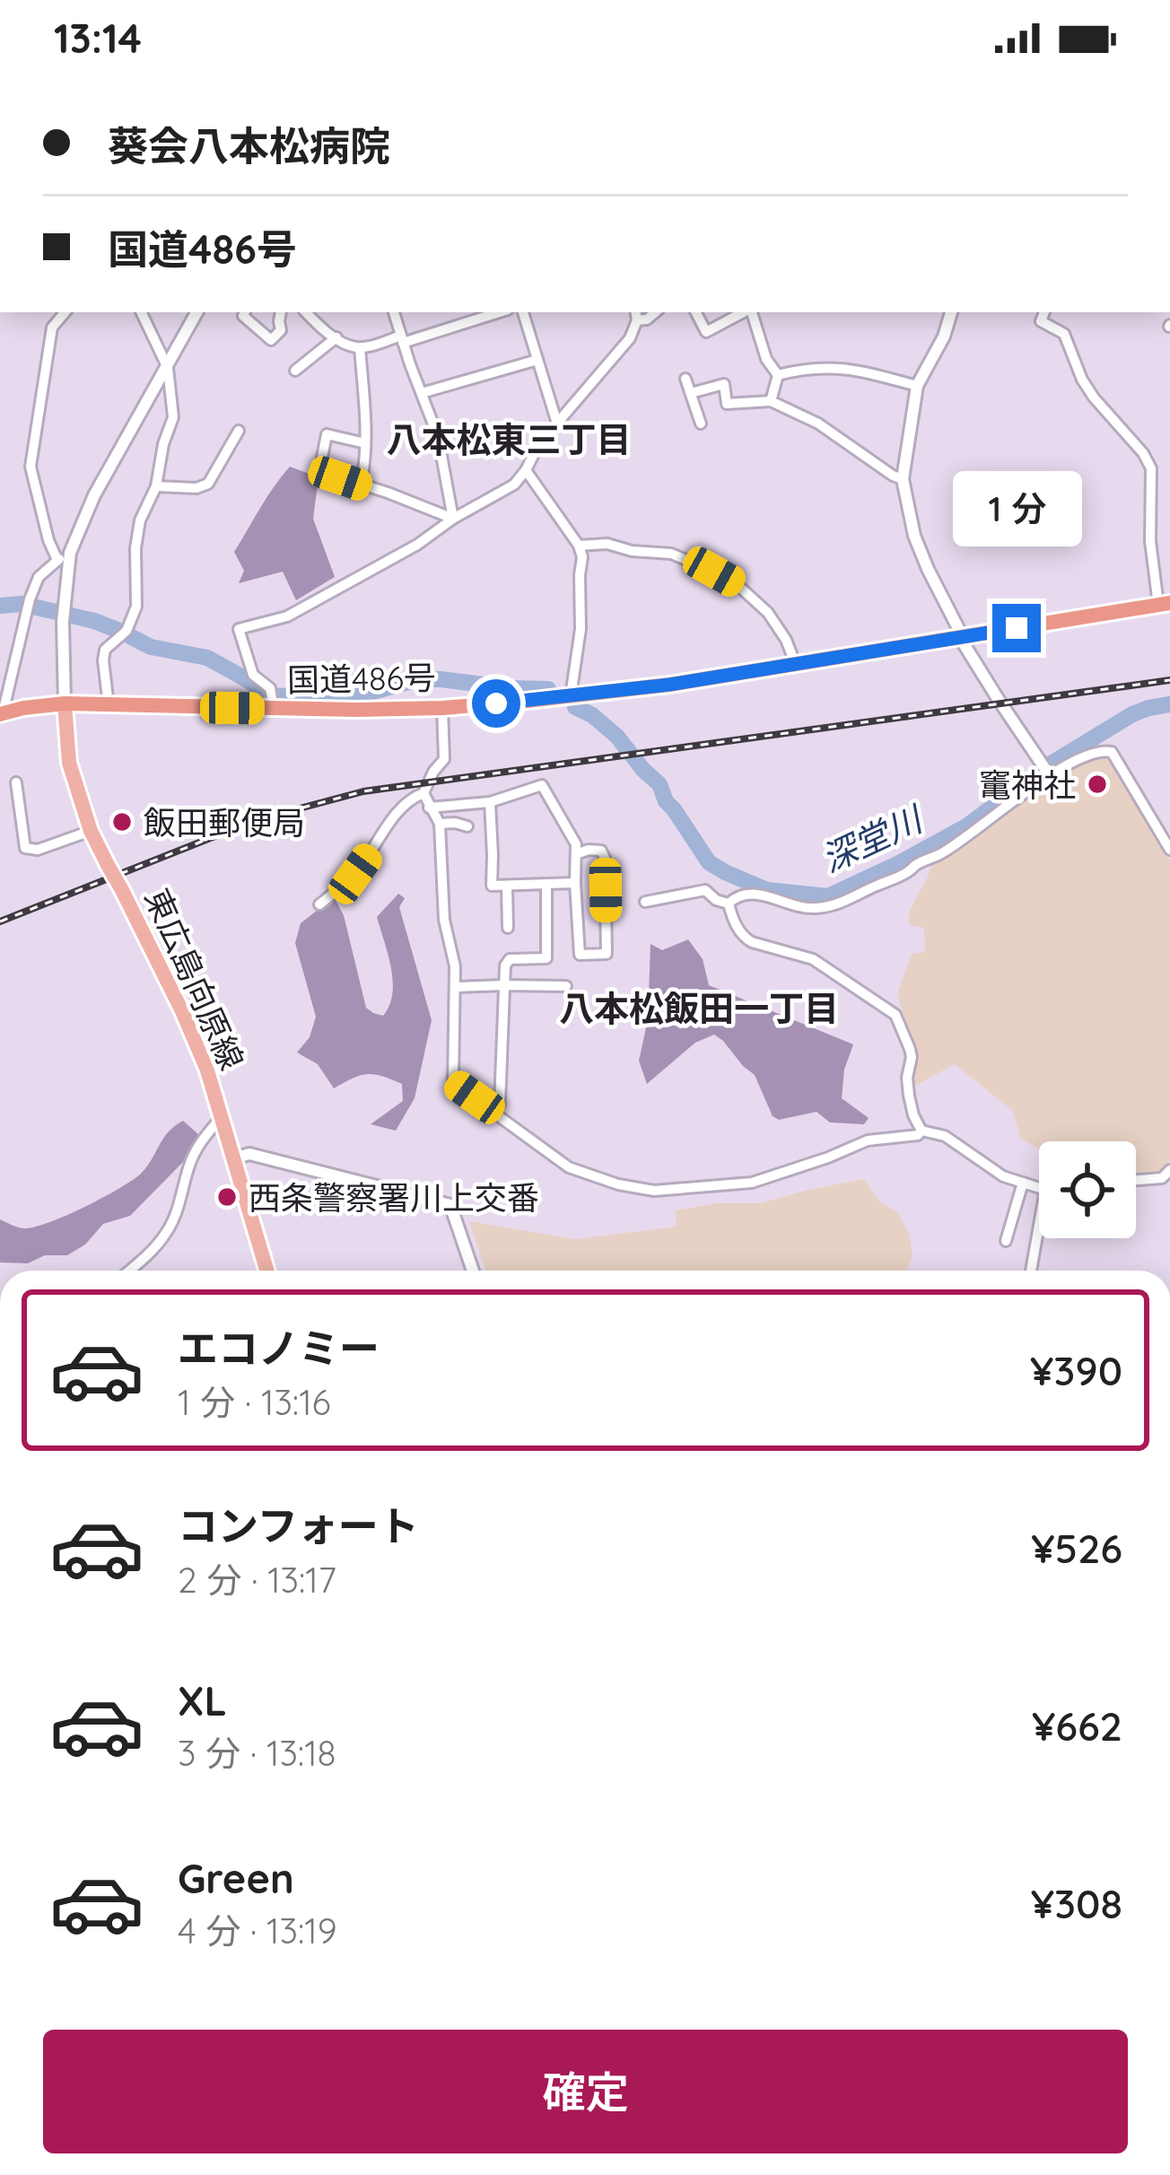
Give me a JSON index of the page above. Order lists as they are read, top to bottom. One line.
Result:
{"streets":{"highway":["国道486号"],"main road":["東広島向原線"]},"crossings":[["国道486号","東広島向原線"]],"districts":["八本松東三丁目","八本松飯田一丁目"],"water":["深堂川"],"places":["竃神社","飯田郵便局","西条警察署川上交番"],"page":{"status":"13:14","banner":["葵会八本松病院","国道486号"],"bubble":"1 分","list":[{"name":"エコノミー","note":"1 分 · 13:16","value":"¥390"},{"name":"コンフォート","note":"2 分 · 13:17","value":"¥526"},{"name":"XL","note":"3 分 · 13:18","value":"¥662"},{"name":"Green","note":"4 分 · 13:19","value":"¥308"}],"buttons":"確定"}}
